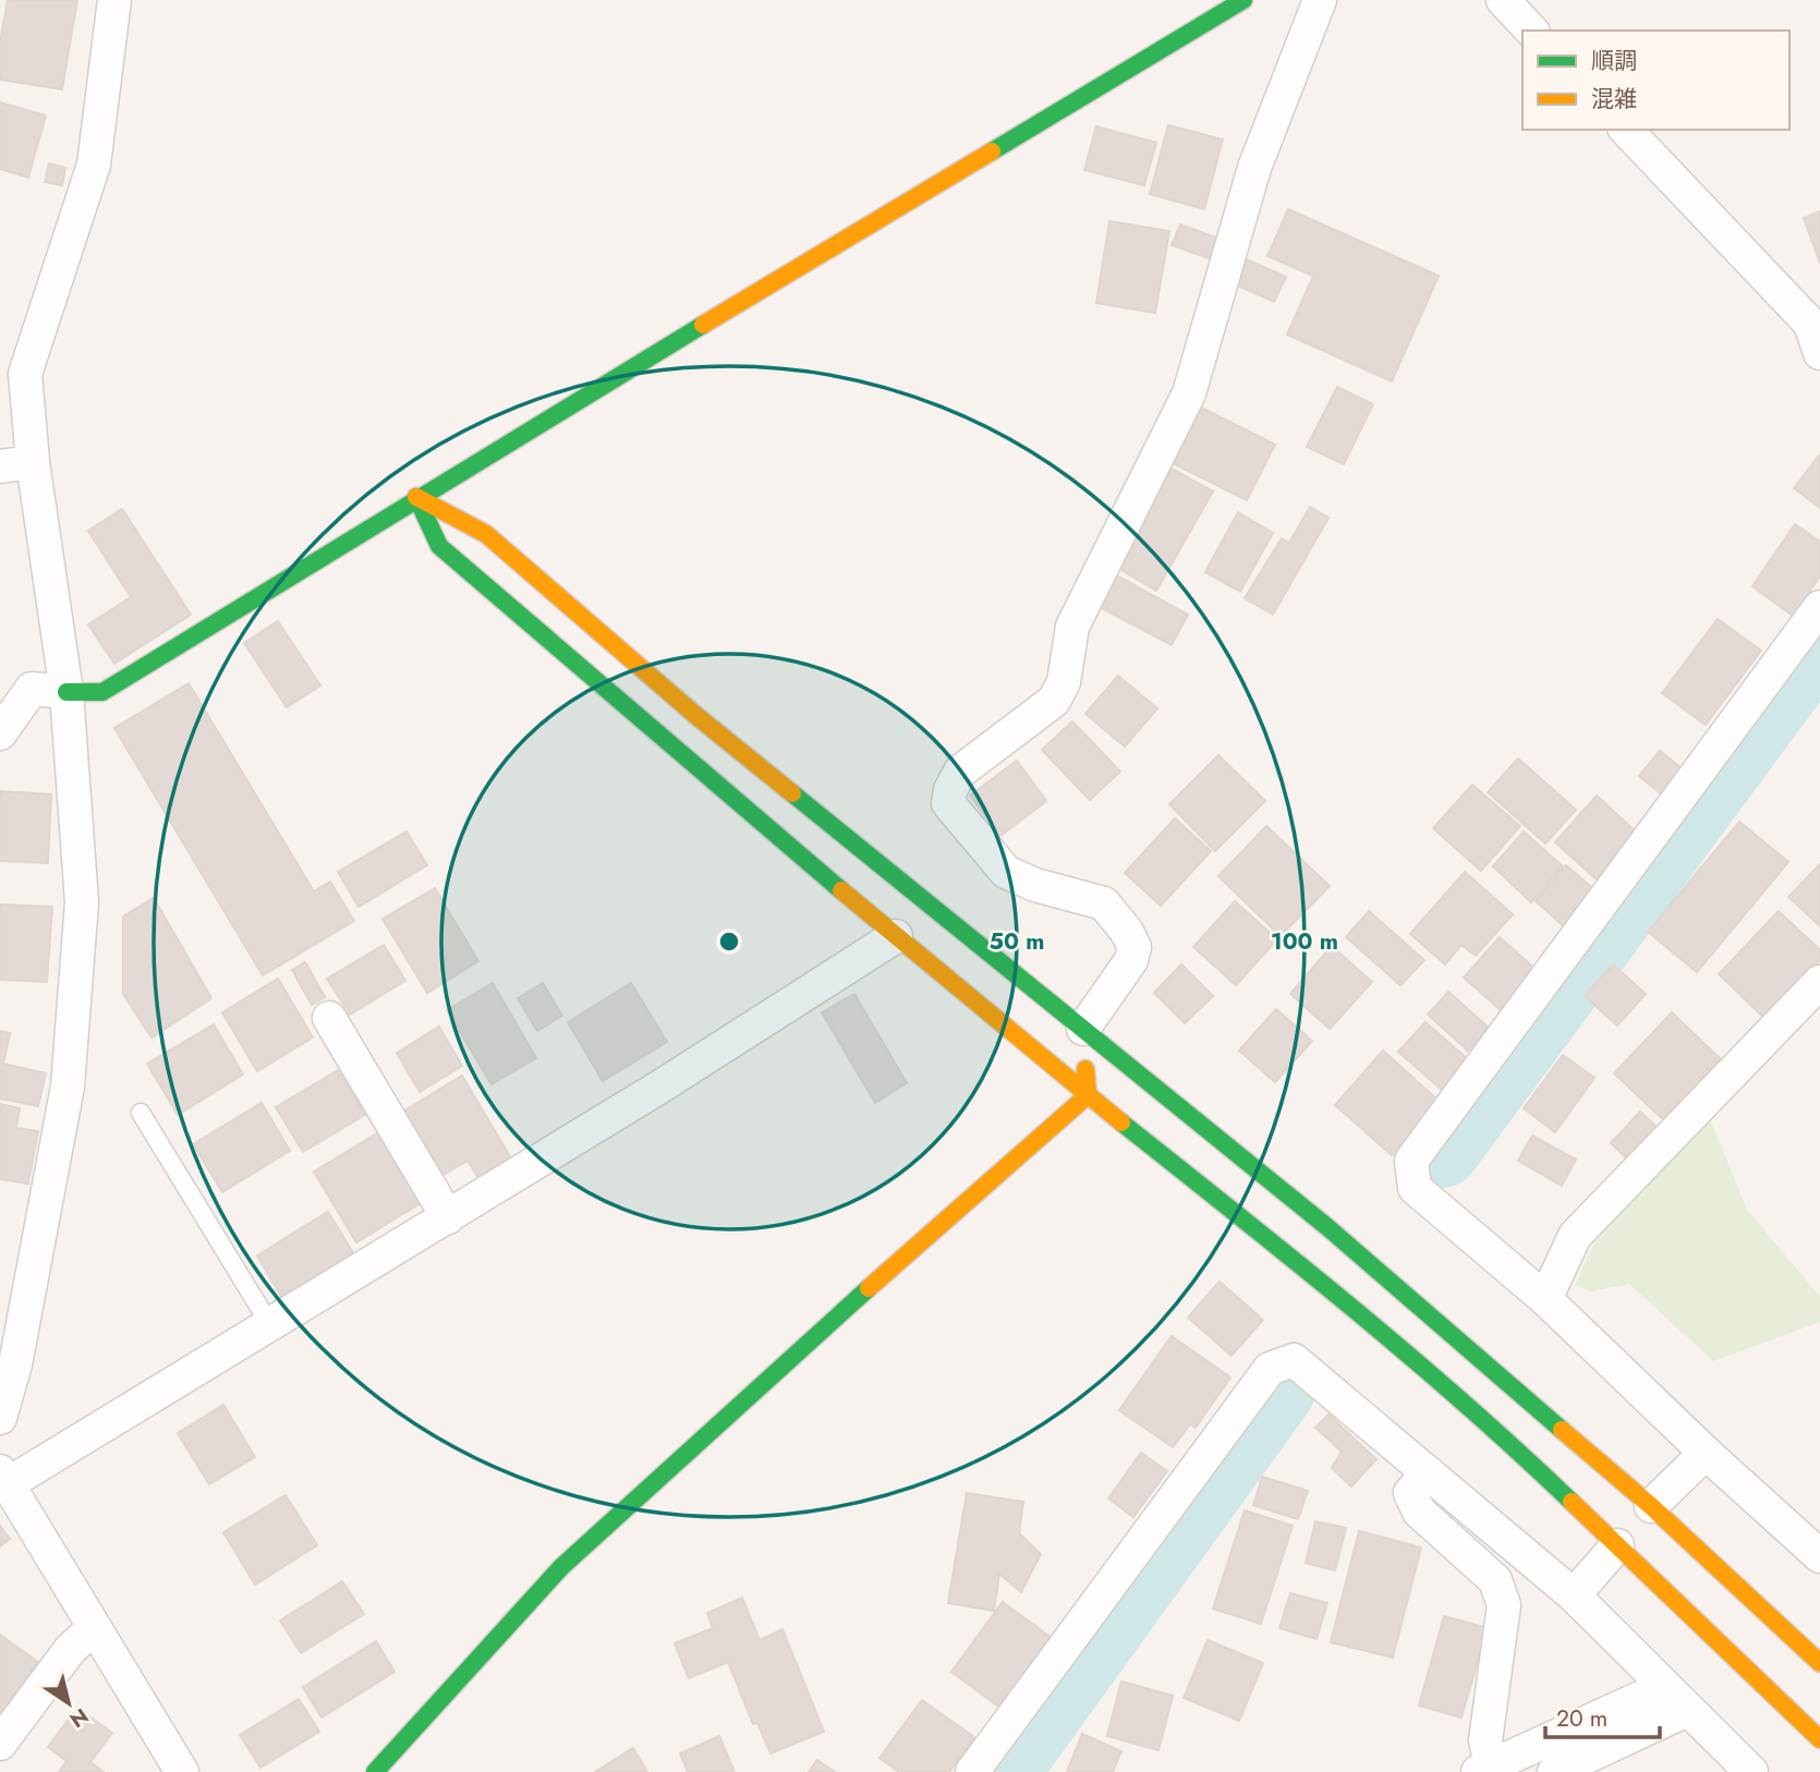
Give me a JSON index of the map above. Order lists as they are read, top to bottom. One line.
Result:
{"legend":["順調","混雑"],"scale_bar":"20 m","north":"bottom right","rings":["50 m","100 m"]}
